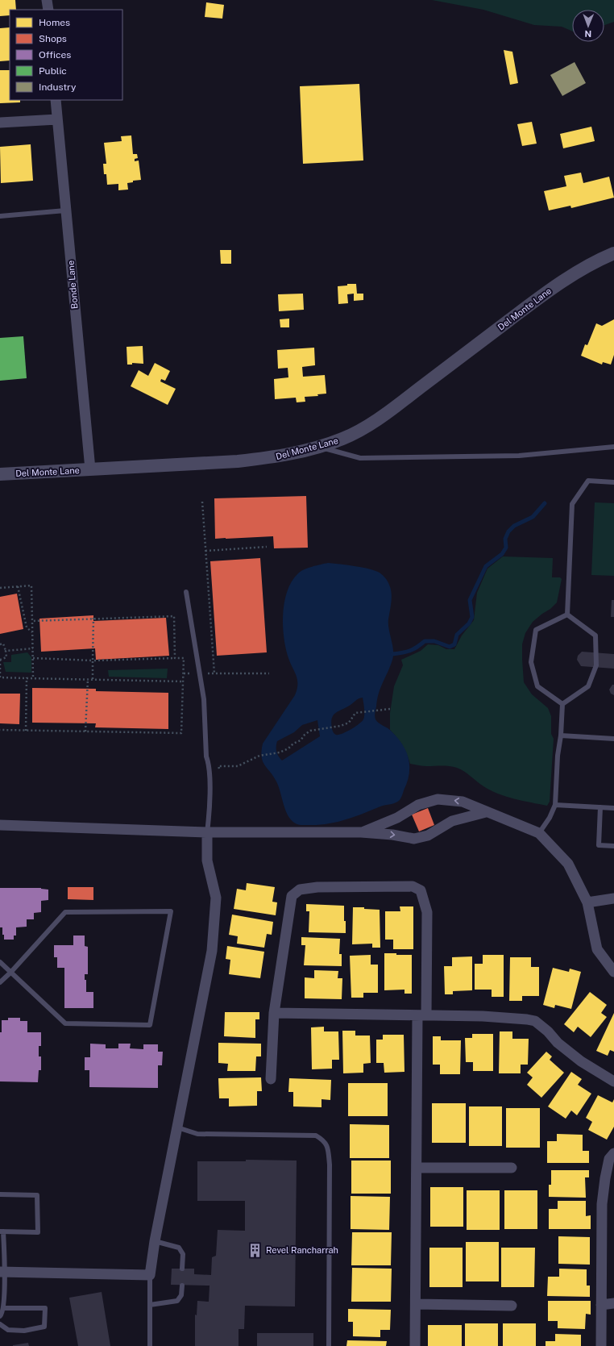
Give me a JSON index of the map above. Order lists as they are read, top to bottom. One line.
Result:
{"streets":{"street":["Bonde Lane","Del Monte Lane"]},"crossings":[["Bonde Lane","Del Monte Lane"]],"places":{"building":["Revel Rancharrah"]},"legend":["Homes","Shops","Offices","Public","Industry"],"north":"bottom"}
